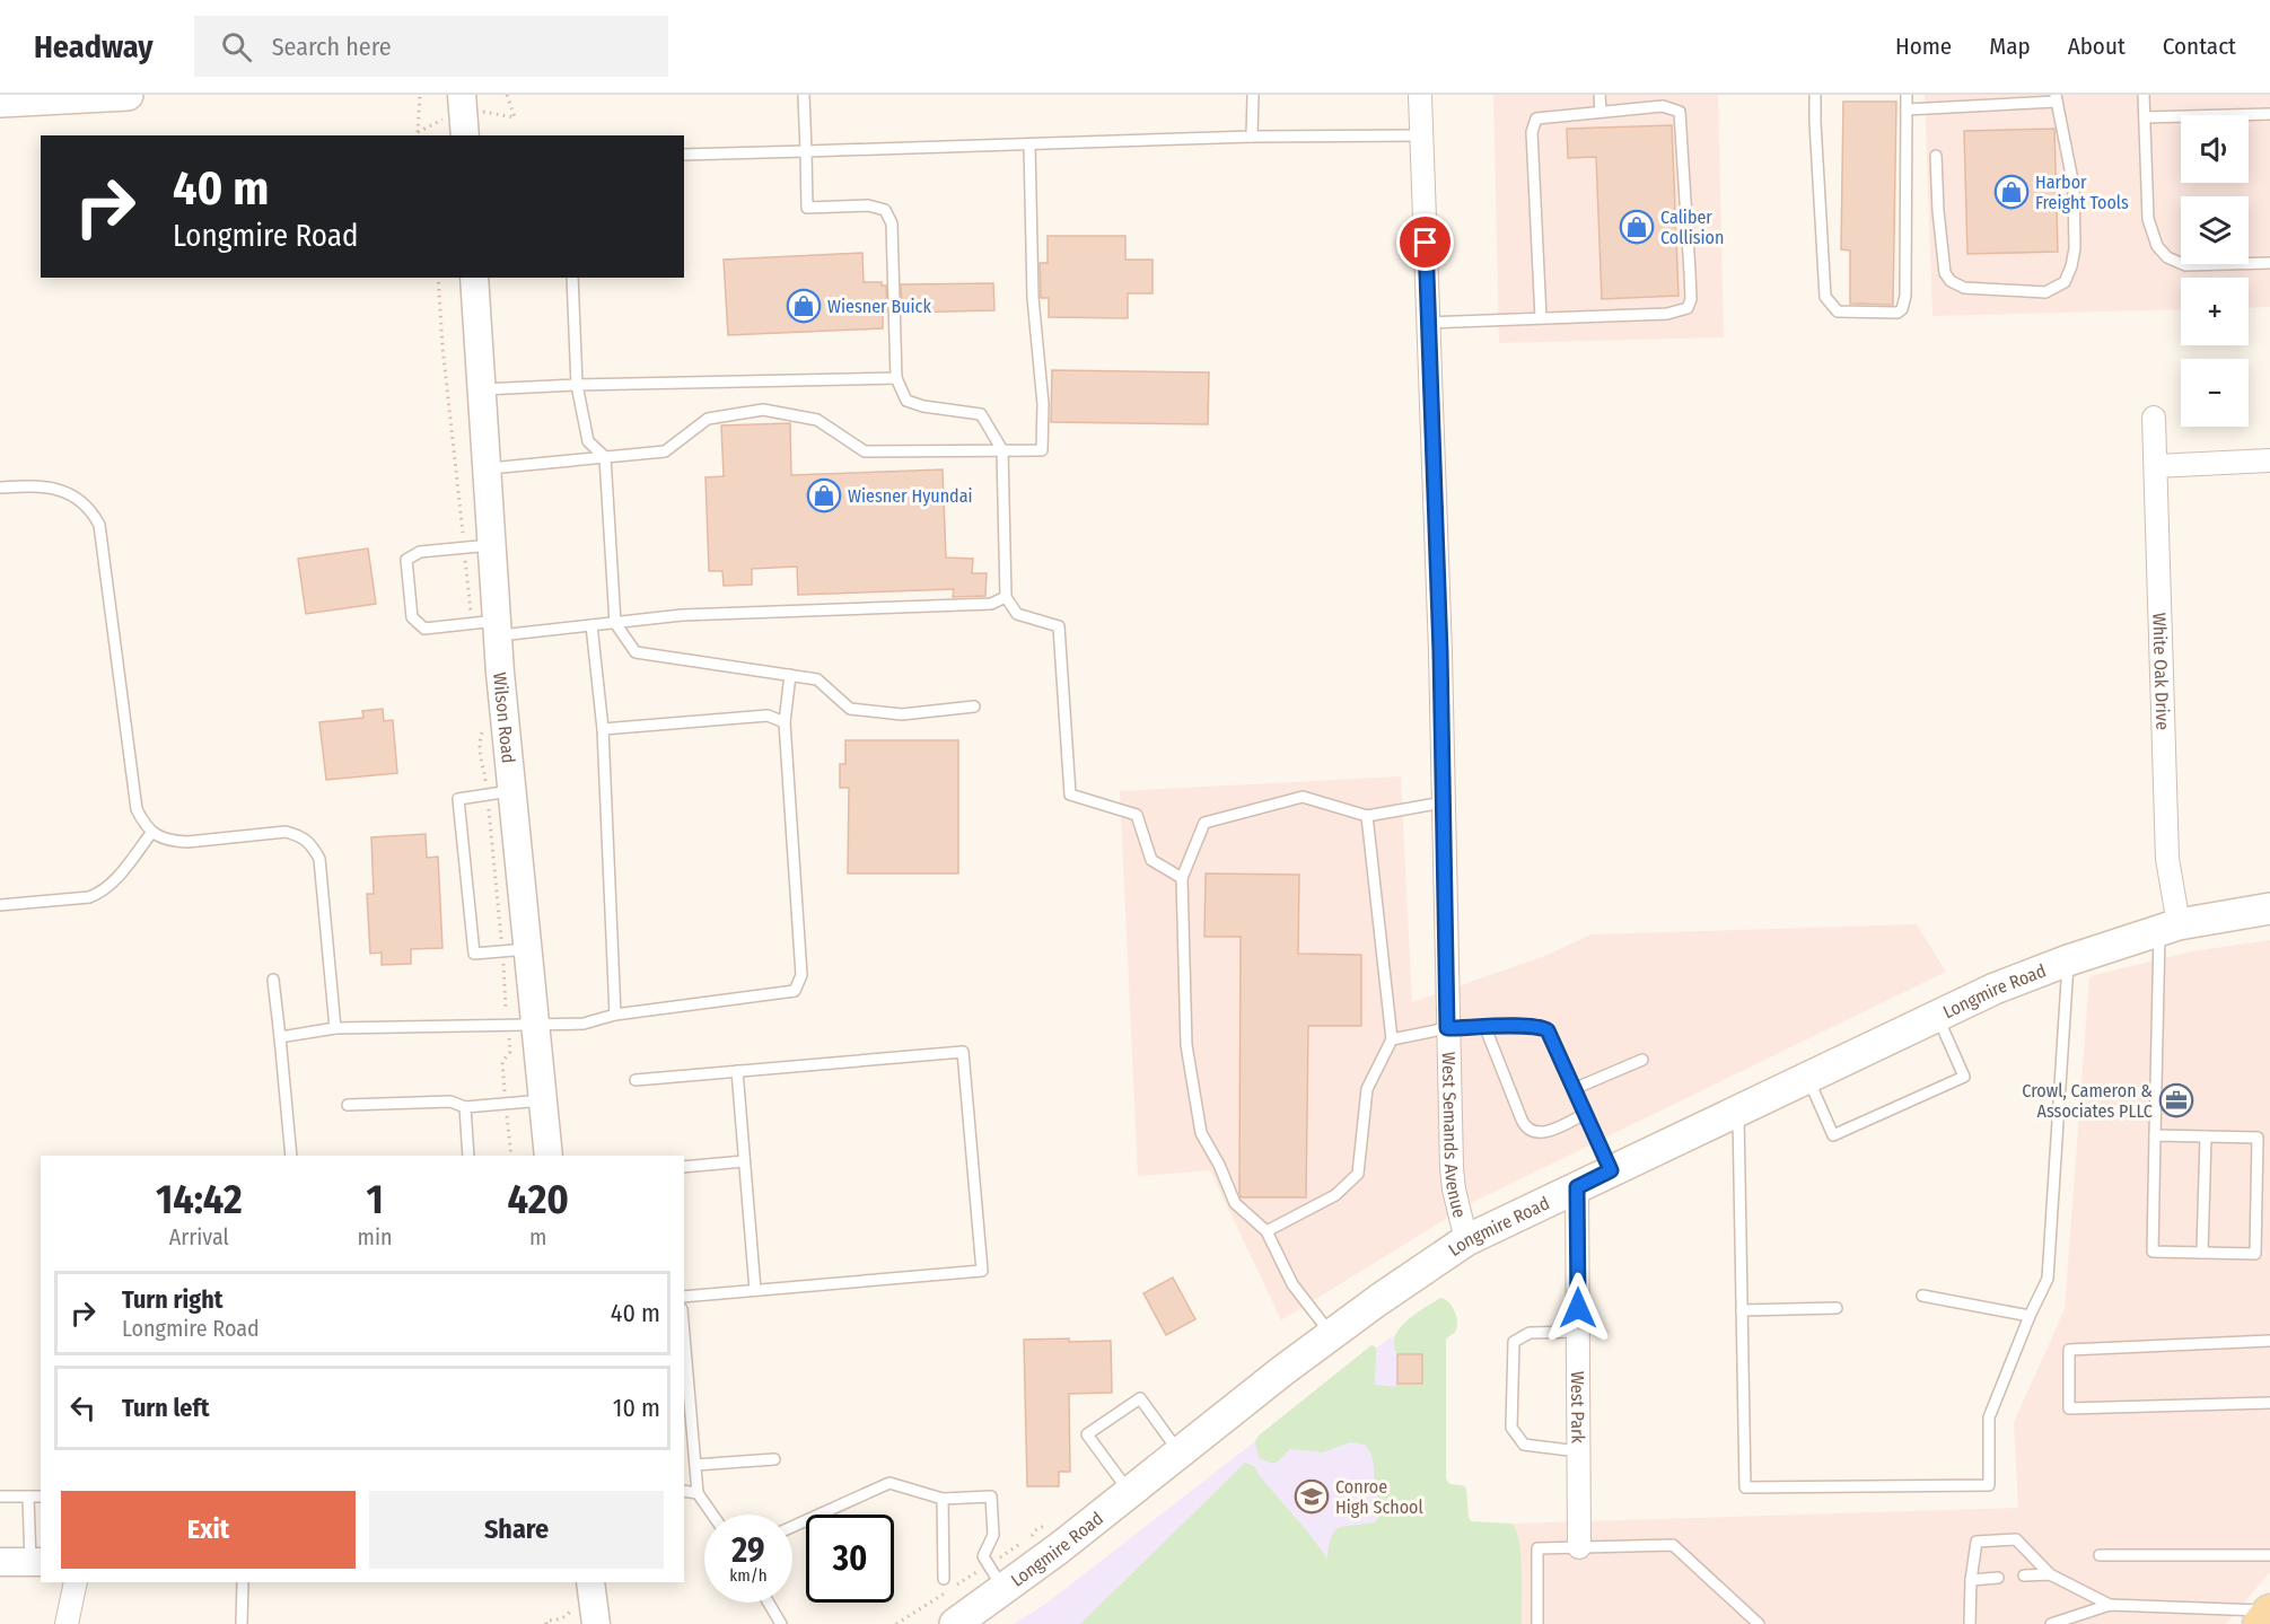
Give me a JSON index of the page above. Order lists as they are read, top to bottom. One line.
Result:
{"streets":{"main road":["Longmire Road"],"street":["White Oak Drive","Wilson Road","West Semands Avenue","West Park"]},"crossings":[["White Oak Drive","Longmire Road"],["Longmire Road","West Semands Avenue"],["Longmire Road","West Park"]],"places":{"shop":["Harbor Freight Tools","Caliber Collision","Wiesner Buick","Wiesner Hyundai"],"office":["Crowl, Cameron & Associates PLLC"],"school or university":["Conroe High School"]},"page":{"header":"Headway","search":"Search here","nav":["Home","Map","About","Contact"],"map_buttons":["+","−"],"turn":["40 m","Longmire Road"],"eta":["14:42","Arrival","1","min","420","m"],"list":[{"name":"Turn right","note":"Longmire Road","value":"40 m"},{"name":"Turn left","value":"10 m"}],"buttons":["Exit","Share"],"speed":"29 km/h","limit":"30"}}
